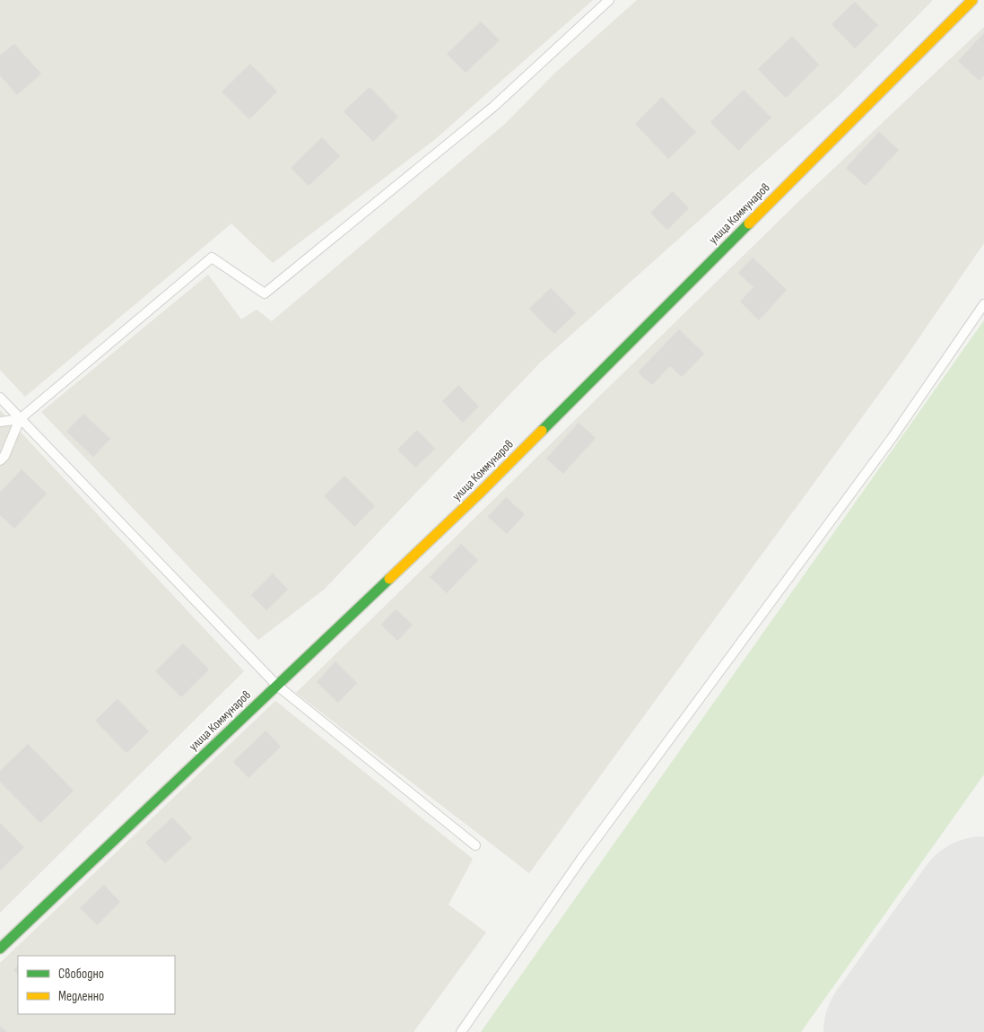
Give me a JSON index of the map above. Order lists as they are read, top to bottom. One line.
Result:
{"streets":{"street":["улица Коммунаров"]},"legend":["Свободно","Медленно"]}
